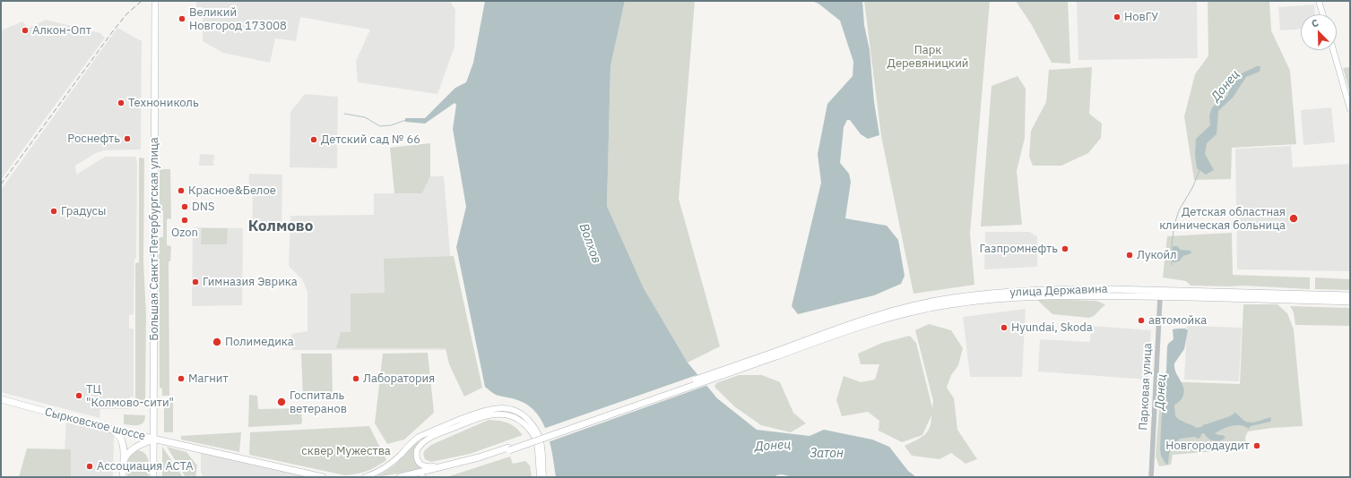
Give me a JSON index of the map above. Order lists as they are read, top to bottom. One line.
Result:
{"streets":{"main road":["Большая Санкт-Петербургская улица","улица Державина","Сырковское шоссе"],"street":["Парковая улица"]},"crossings":[["Большая Санкт-Петербургская улица","Сырковское шоссе"],["улица Державина","Парковая улица"]],"districts":["Колмово"],"water":["Донец","Волхов","Затон"],"parks":["Парк Деревяницкий","сквер Мужества"],"places":["НовГУ","Великий Новгород 173008","Алкон-Опт","Технониколь","Роснефть","Детский сад № 66","Красное&Белое","DNS","Градусы","Детская областная клиническая больница","Ozon","Газпромнефть","Лукойл","Гимназия Эврика","автомойка","Hyundai, Skoda","Полимедика","Магнит","Лаборатория","ТЦ \"Колмово-сити\"","Госпиталь ветеранов","Новгородаудит","Ассоциация АСТА"],"north":"top left"}
